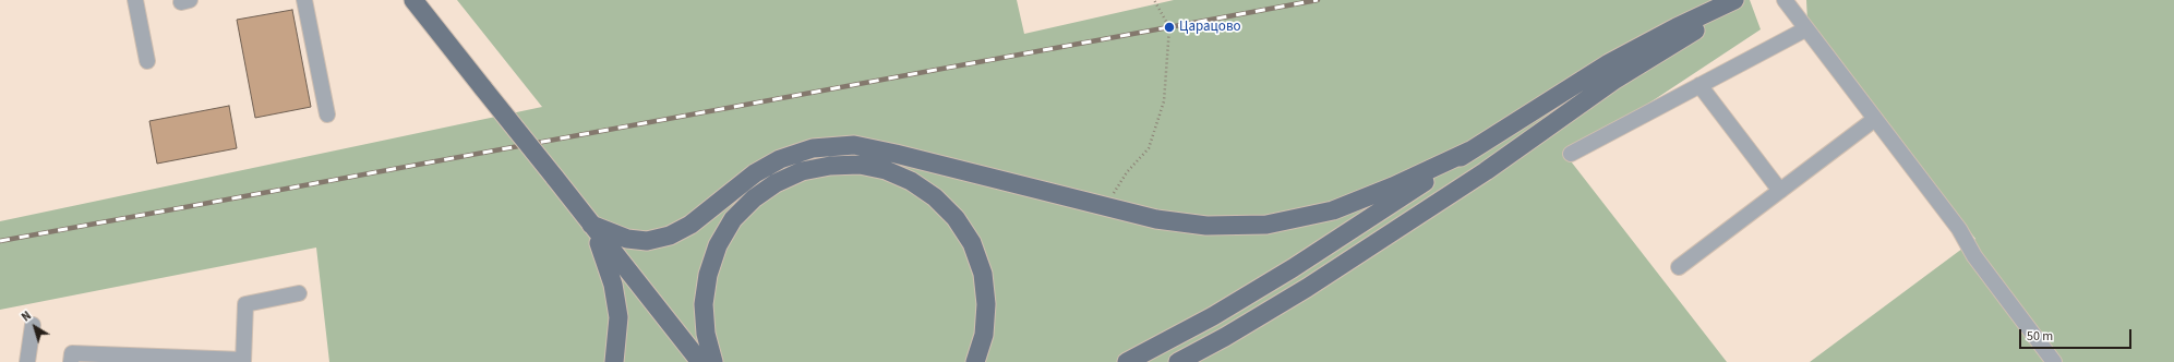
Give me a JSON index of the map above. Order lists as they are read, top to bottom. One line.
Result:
{"places":["Царацово"],"scale_bar":"50 m","north":"top left"}
